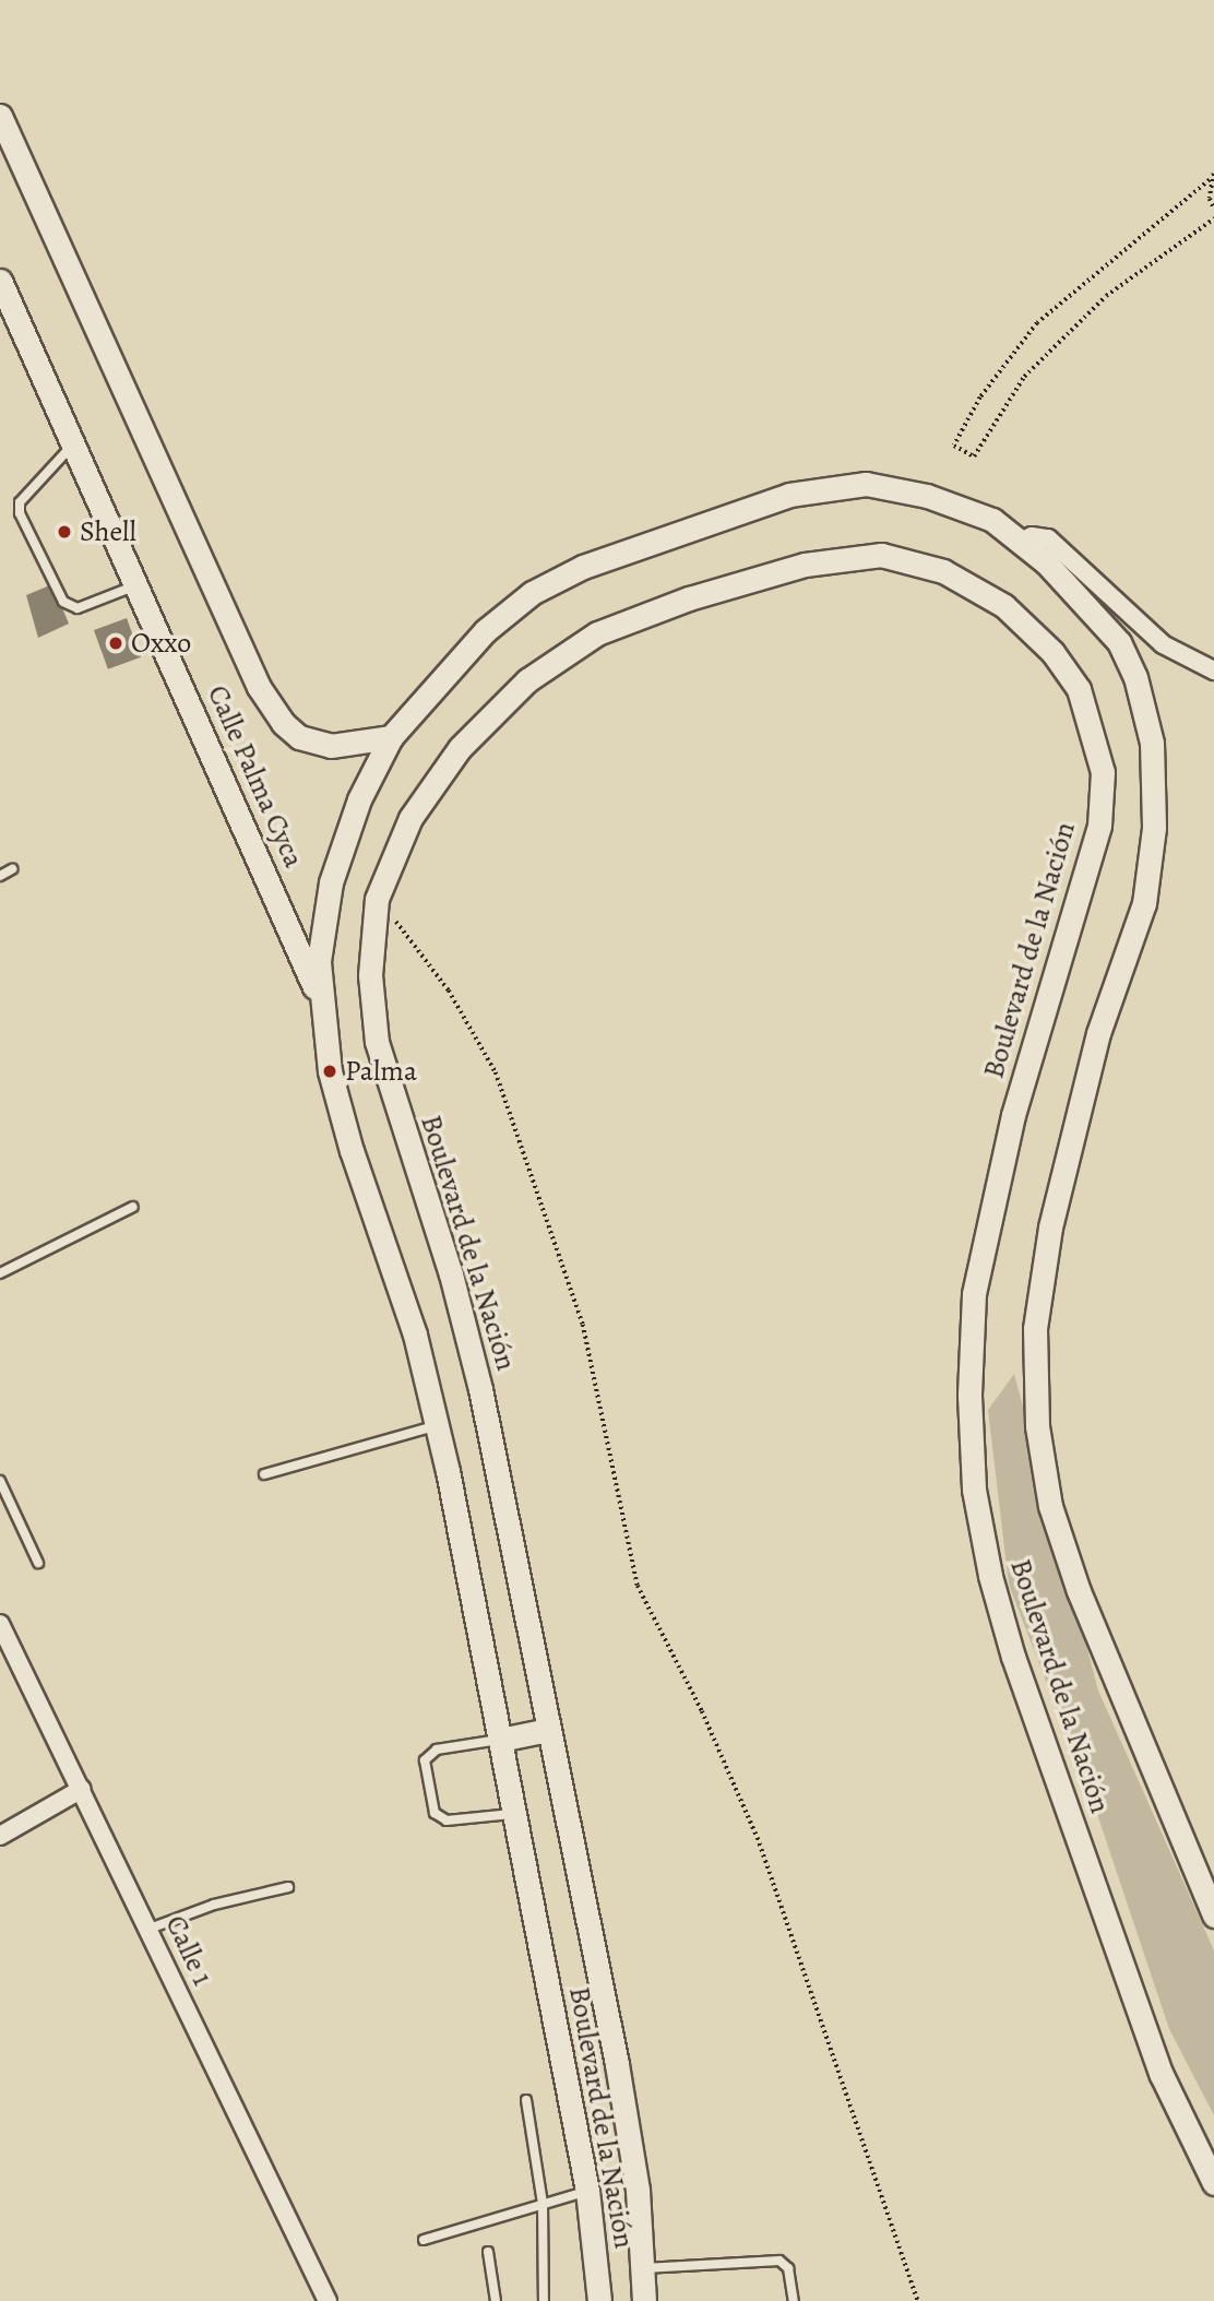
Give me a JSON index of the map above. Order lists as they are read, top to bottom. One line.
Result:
{"streets":{"main road":["Calle Palma Cyca","Boulevard de la Nación"],"street":["Calle 1"]},"crossings":[["Calle Palma Cyca","Boulevard de la Nación"]],"places":["Shell","Oxxo","Palma"]}
